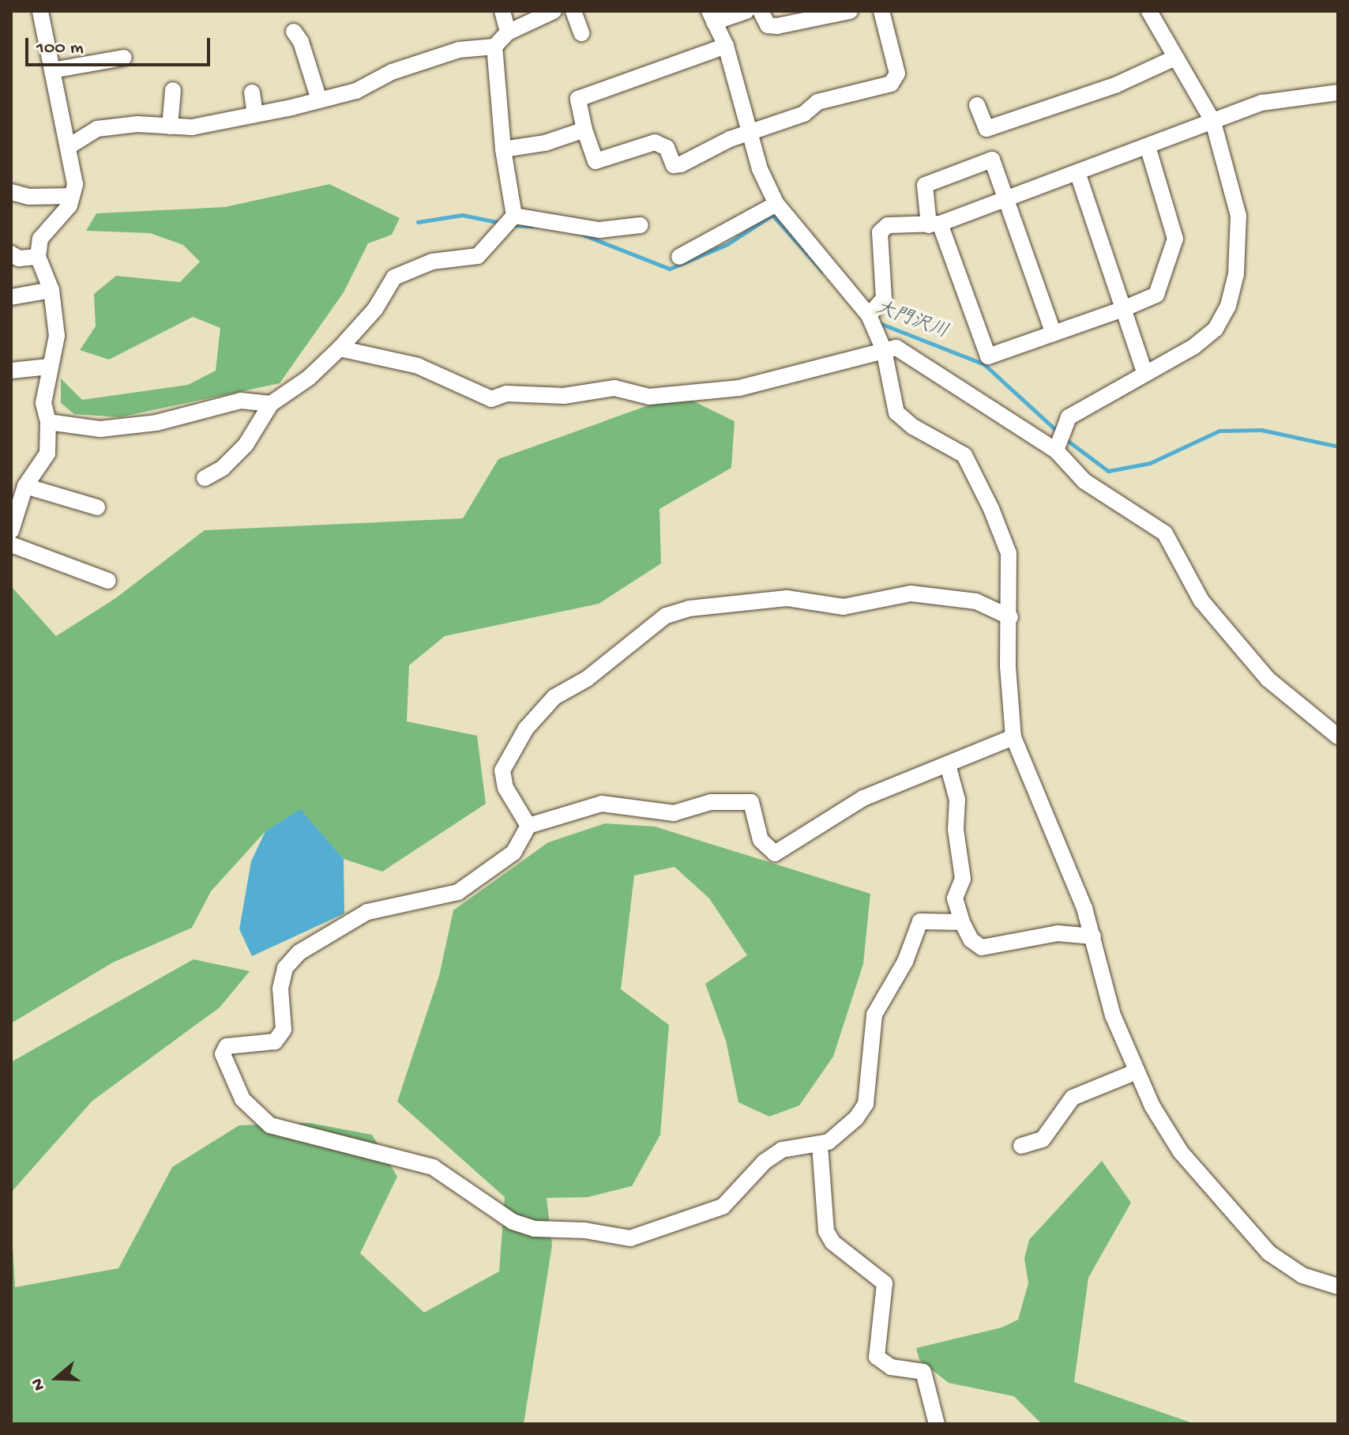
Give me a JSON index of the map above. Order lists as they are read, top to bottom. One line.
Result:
{"water":["大門沢川"],"scale_bar":"100 m","north":"left"}
